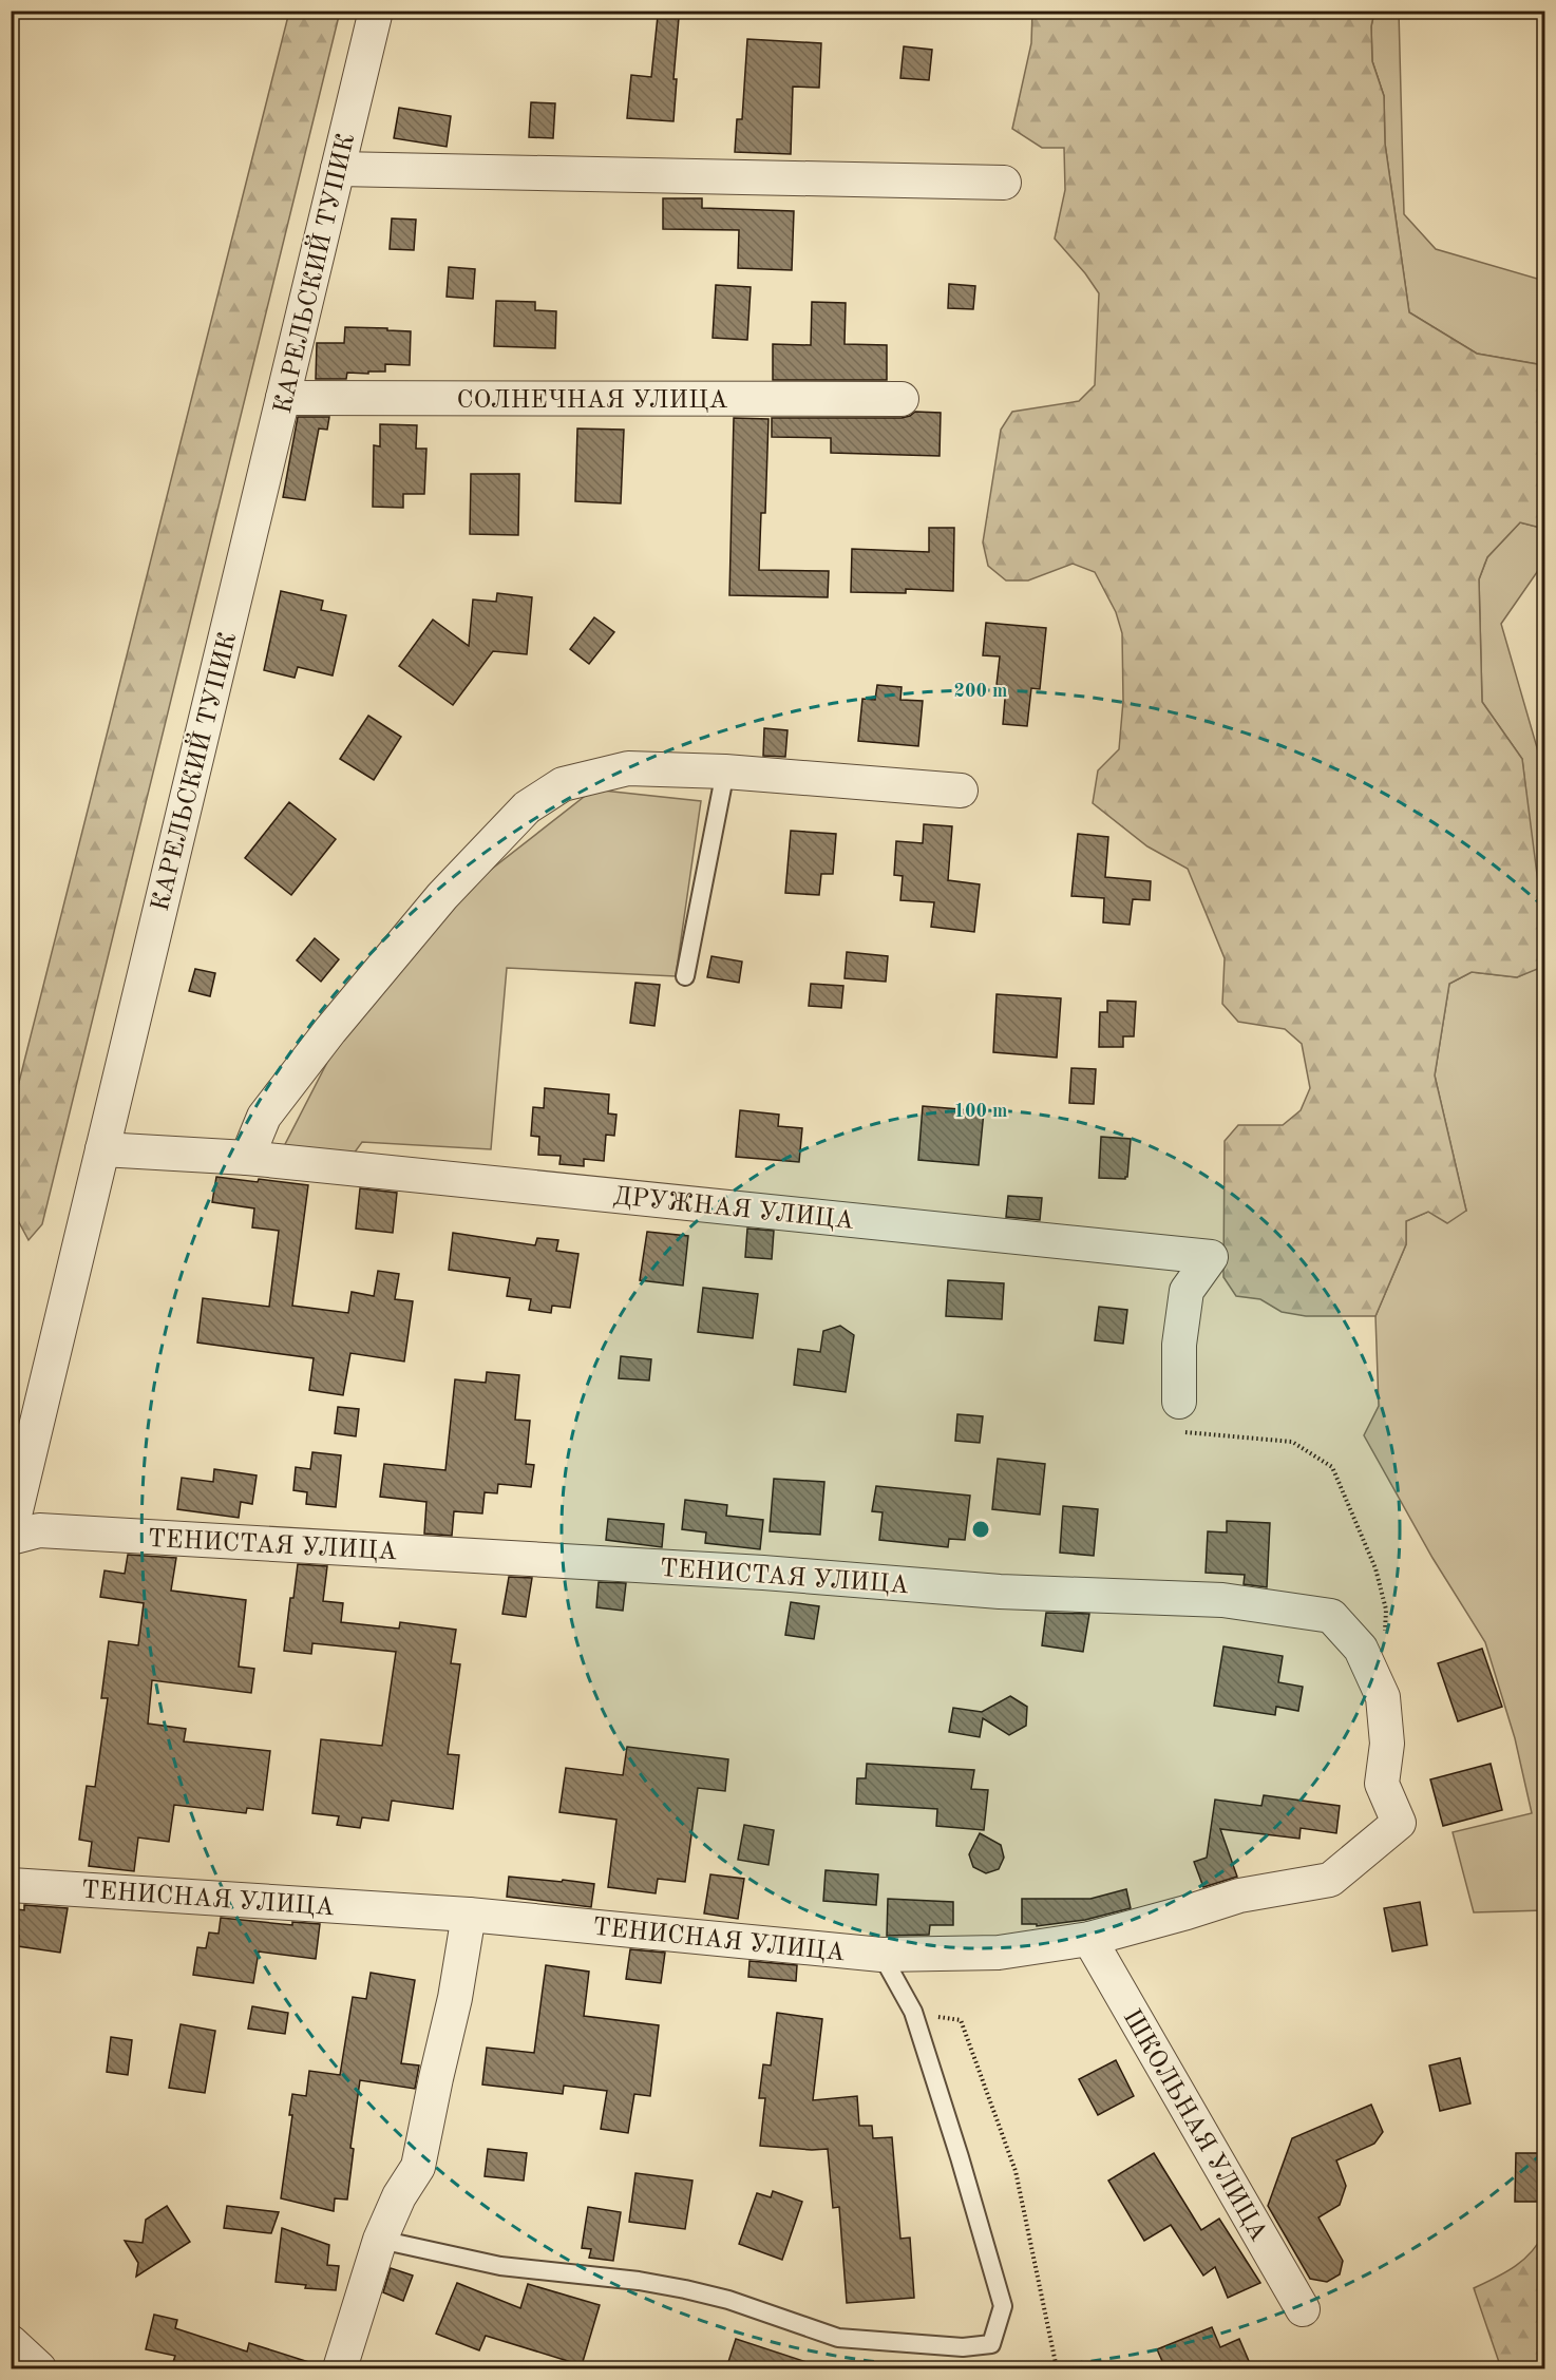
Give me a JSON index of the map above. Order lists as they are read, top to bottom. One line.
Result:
{"streets":{"street":["КАРЕЛЬСКИЙ ТУПИК","СОЛНЕЧНАЯ УЛИЦА","ДРУЖНАЯ УЛИЦА","ТЕНИСТАЯ УЛИЦА","ТЕНИСНАЯ УЛИЦА","ШКОЛЬНАЯ УЛИЦА"]},"crossings":[["КАРЕЛЬСКИЙ ТУПИК","СОЛНЕЧНАЯ УЛИЦА"],["КАРЕЛЬСКИЙ ТУПИК","ДРУЖНАЯ УЛИЦА"],["ТЕНИСТАЯ УЛИЦА","ТЕНИСНАЯ УЛИЦА"],["ТЕНИСНАЯ УЛИЦА","ШКОЛЬНАЯ УЛИЦА"]],"rings":["200 m","100 m"]}
